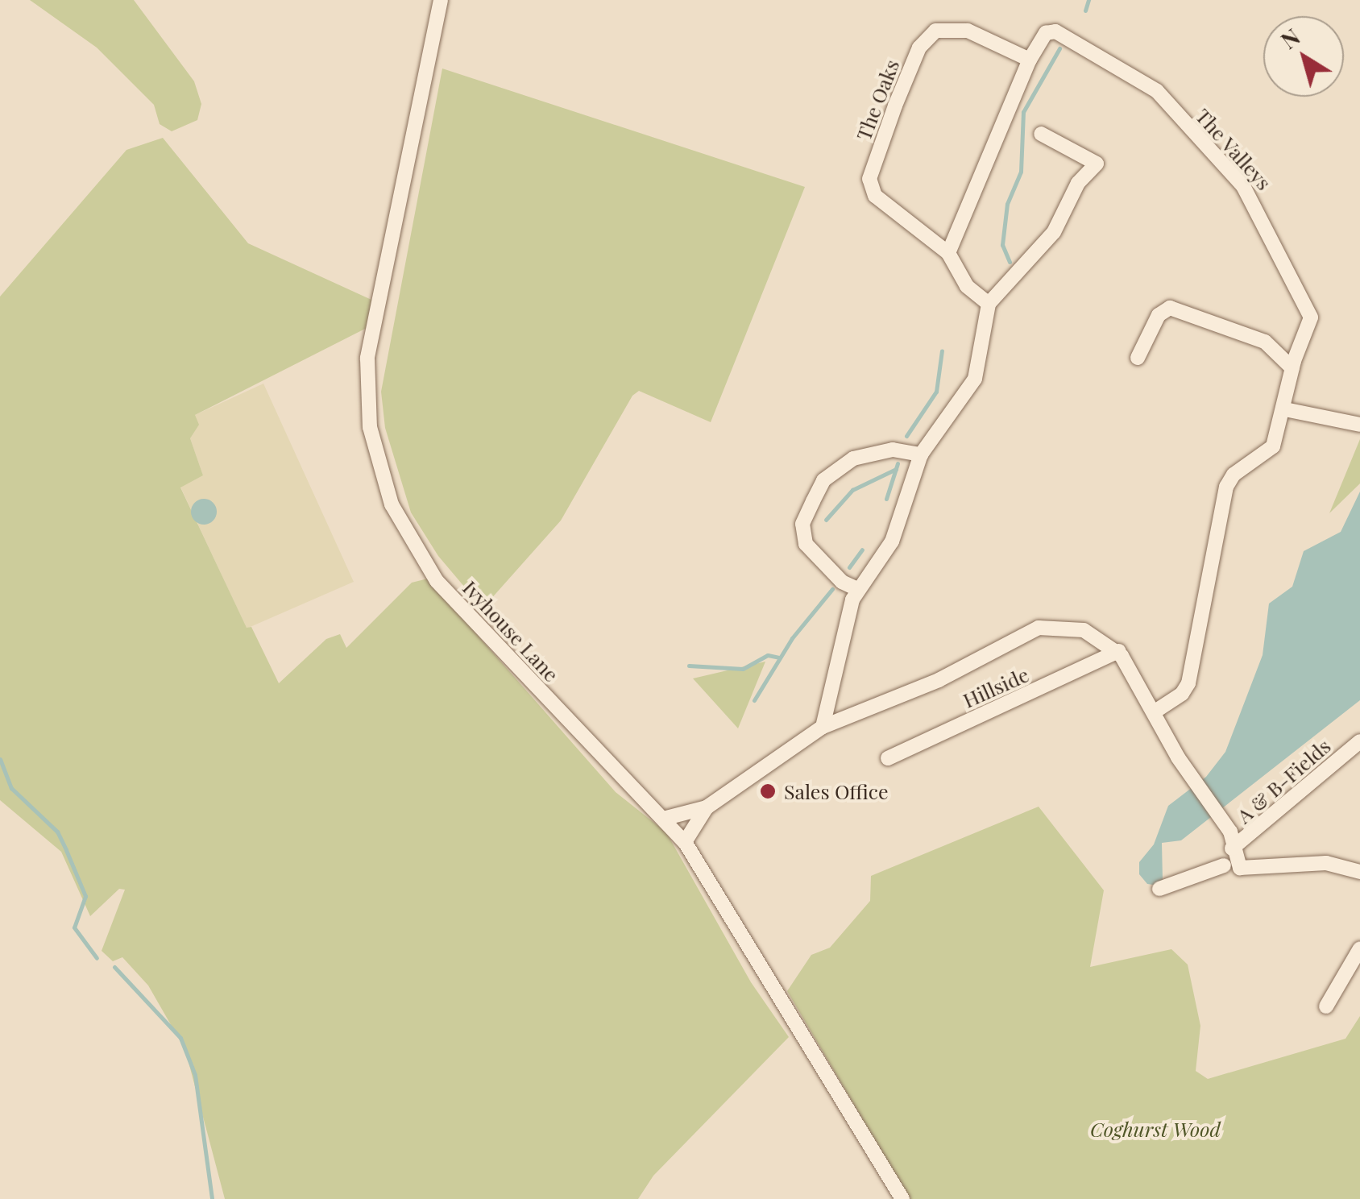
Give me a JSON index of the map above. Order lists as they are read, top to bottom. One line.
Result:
{"streets":{"street":["The Oaks","The Valleys","Ivyhouse Lane","Hillside","A & B-Fields"]},"crossings":[["The Oaks","The Valleys"]],"parks":["Coghurst Wood"],"places":["Sales Office"],"north":"top left"}
